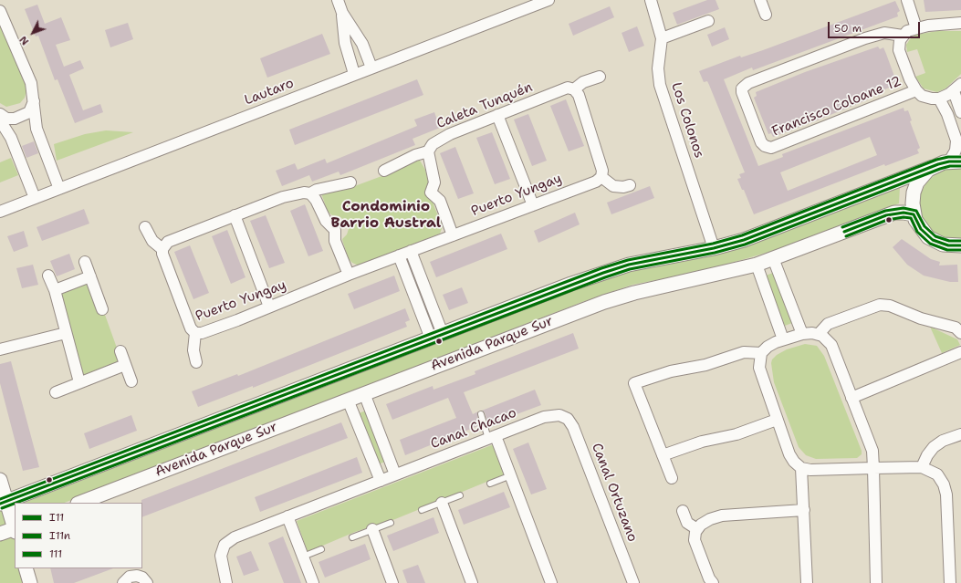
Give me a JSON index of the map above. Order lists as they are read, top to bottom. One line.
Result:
{"streets":{"street":["Lautaro","Caleta Tunquén","Francisco Coloane 12","Los Colonos","Puerto Yungay","Avenida Parque Sur","Canal Chacao","Canal Ortuzano"]},"crossings":[["Los Colonos","Avenida Parque Sur"],["Canal Chacao","Canal Ortuzano"]],"districts":["Condominio Barrio Austral"],"lines":["transit line 111","transit line I11","transit line I11n"],"legend":["I11","I11n","111"],"scale_bar":"50 m","north":"bottom left"}
